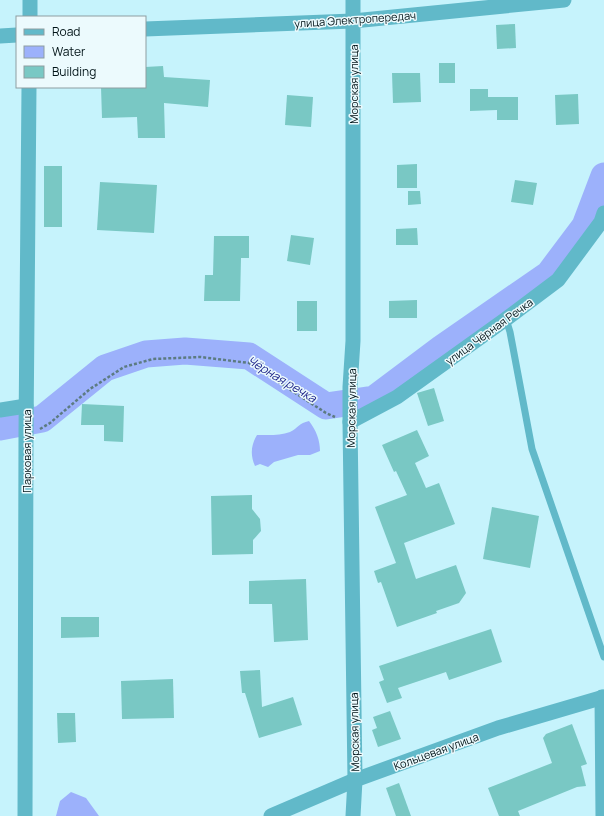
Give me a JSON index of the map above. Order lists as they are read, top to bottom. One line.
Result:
{"streets":{"street":["улица Электропередач","Морская улица","улица Чёрная Речка","Парковая улица","Кольцевая улица"]},"crossings":[["улица Электропередач","Морская улица"],["Морская улица","улица Чёрная Речка"],["Морская улица","Кольцевая улица"]],"water":["Чёрная речка"],"legend":["Road","Water","Building"]}
